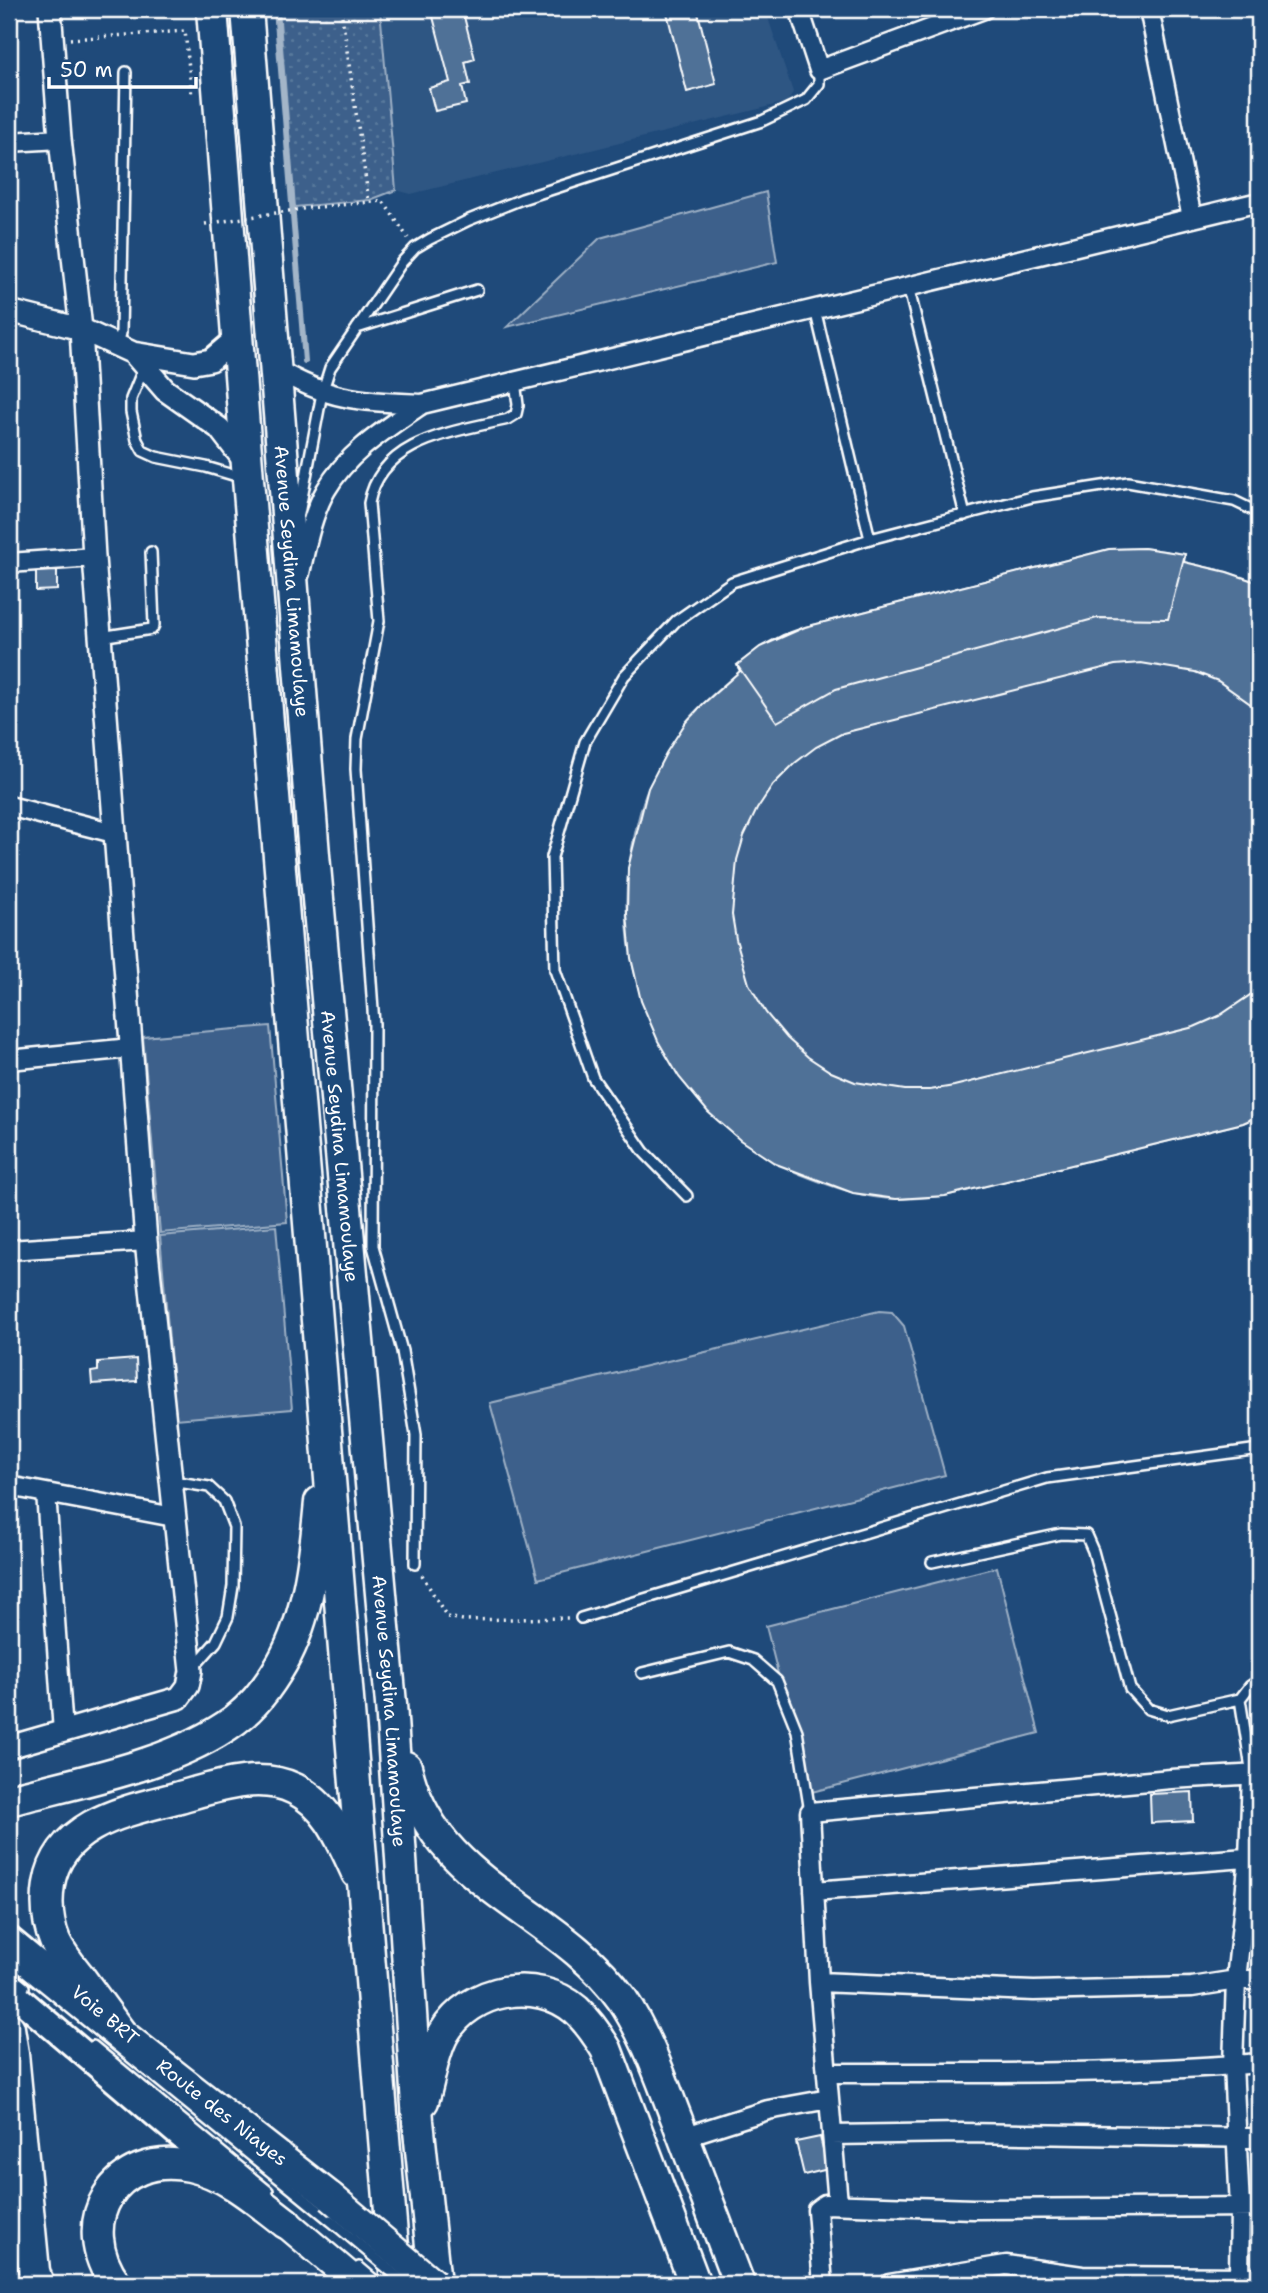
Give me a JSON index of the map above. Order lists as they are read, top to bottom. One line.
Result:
{"streets":{"highway":["Avenue Seydina Limamoulaye"],"main road":["Route des Niayes"],"lane":["Voie BRT"]},"crossings":[["Avenue Seydina Limamoulaye","Voie BRT"],["Avenue Seydina Limamoulaye","Route des Niayes"],["Voie BRT","Route des Niayes"]],"scale_bar":"50 m"}
